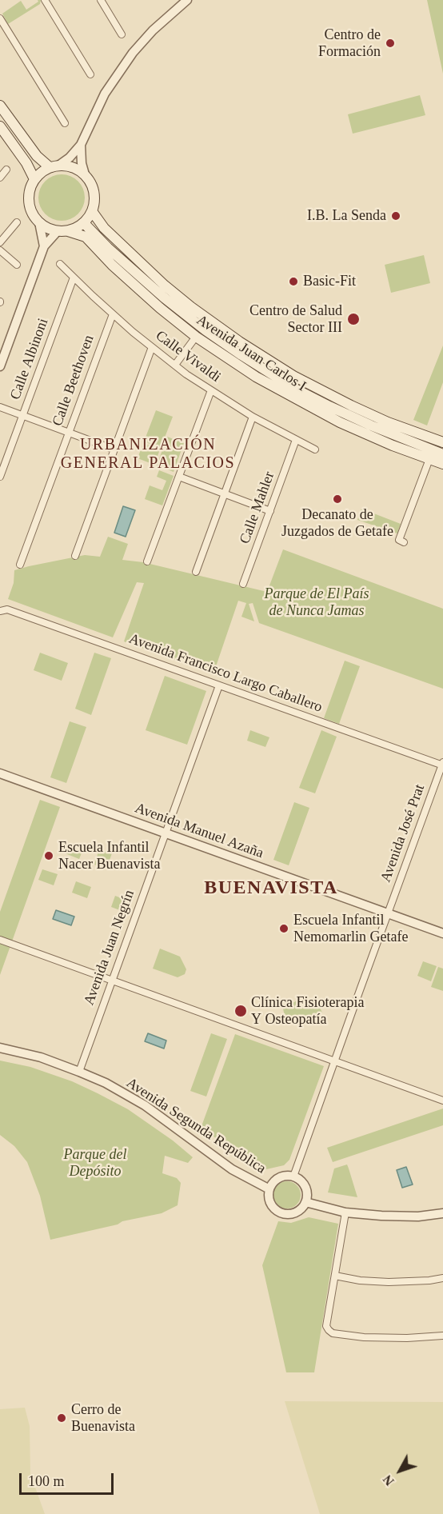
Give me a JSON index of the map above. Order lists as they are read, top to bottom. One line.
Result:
{"streets":{"main road":["Avenida Juan Carlos I"],"street":["Calle Vivaldi","Calle Albinoni","Calle Beethoven","Calle Mahler","Avenida Francisco Largo Caballero","Avenida Manuel Azaña","Avenida José Prat","Avenida Juan Negrín","Avenida Segunda República"]},"crossings":[["Calle Vivaldi","Calle Albinoni"],["Calle Vivaldi","Calle Beethoven"],["Calle Vivaldi","Calle Mahler"],["Avenida Francisco Largo Caballero","Avenida José Prat"],["Avenida Francisco Largo Caballero","Avenida Juan Negrín"],["Avenida Manuel Azaña","Avenida José Prat"],["Avenida Manuel Azaña","Avenida Juan Negrín"],["Avenida José Prat","Avenida Segunda República"],["Avenida Juan Negrín","Avenida Segunda República"]],"districts":["URBANIZACIÓN GENERAL PALACIOS","BUENAVISTA"],"parks":["Parque de El País de Nunca Jamas","Parque del Depósito"],"places":["Centro de Formación","I.B. La Senda","Basic-Fit","Centro de Salud Sector III","Decanato de Juzgados de Getafe","Escuela Infantil Nacer Buenavista","Escuela Infantil Nemomarlin Getafe","Clínica Fisioterapia Y Osteopatía","Cerro de Buenavista"],"scale_bar":"100 m","north":"bottom left"}
